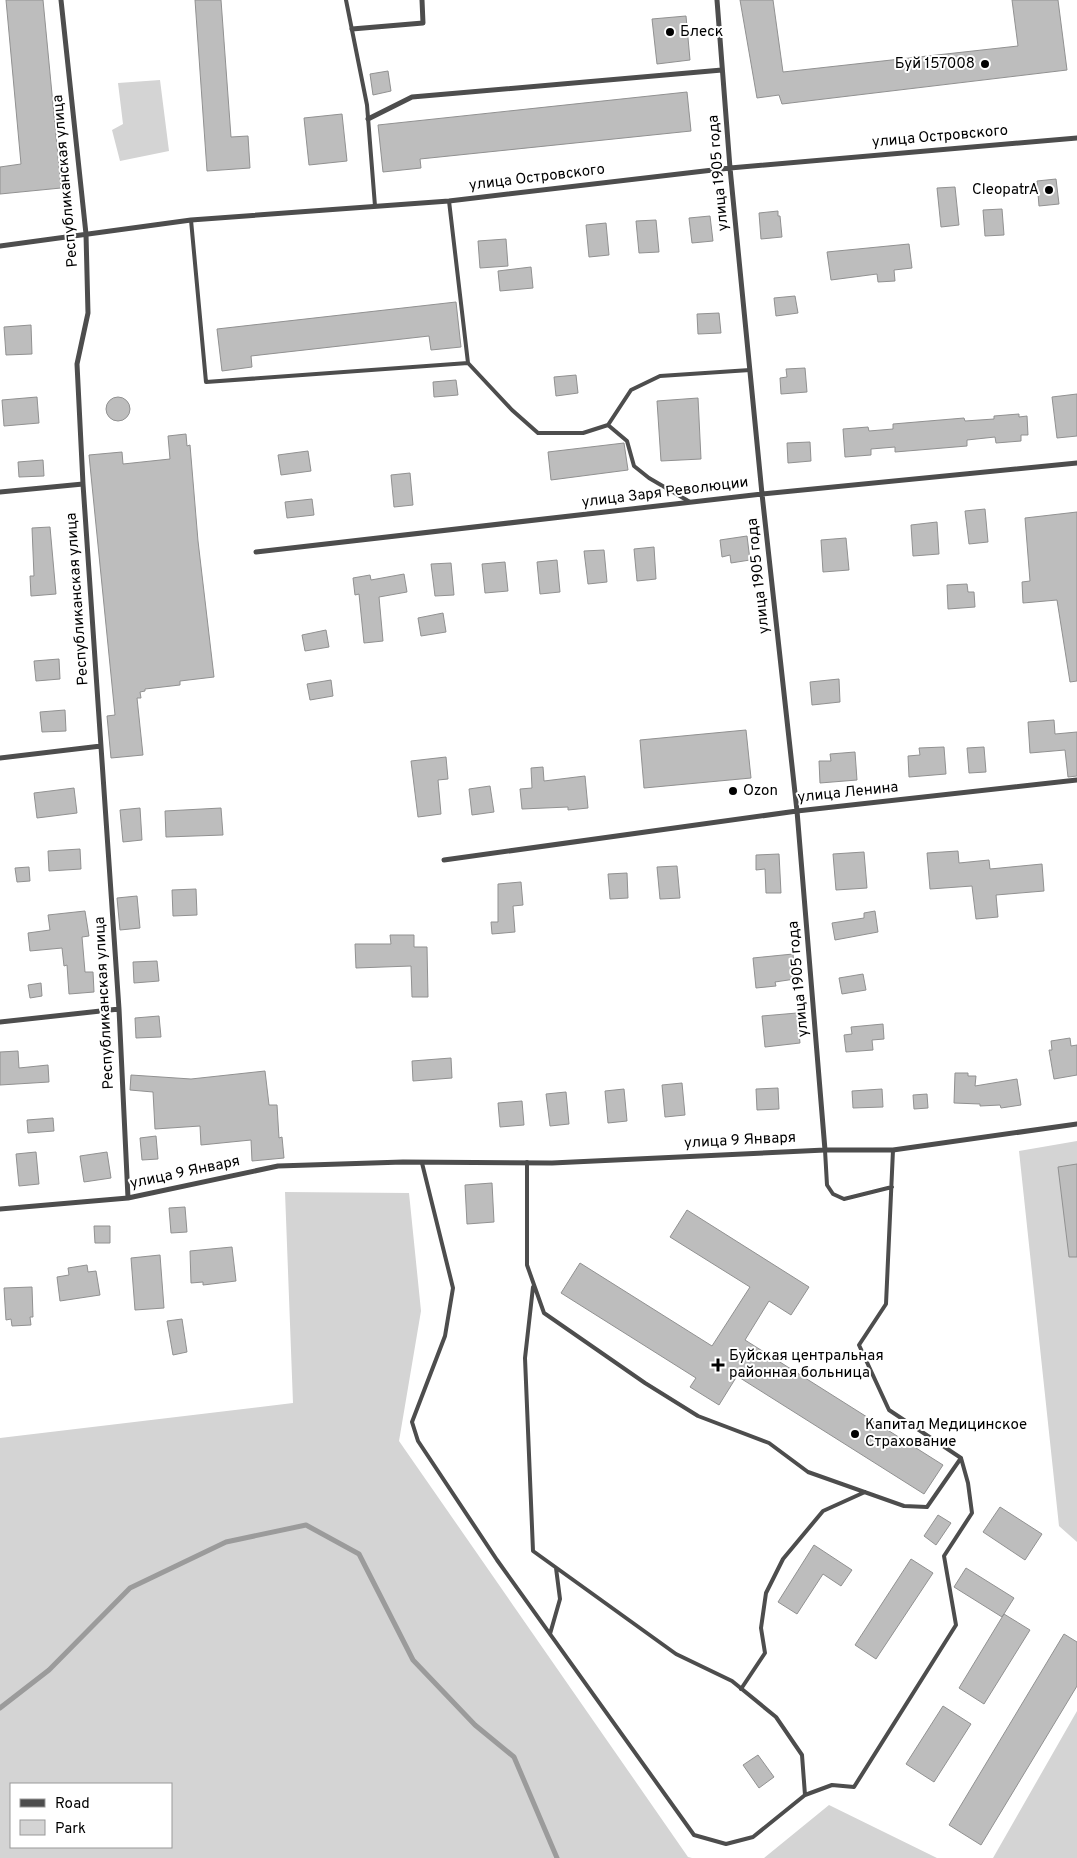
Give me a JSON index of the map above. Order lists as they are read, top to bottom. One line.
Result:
{"streets":{"street":["улица Островского","улица 1905 года","Республиканская улица","улица Заря Революции","улица Ленина","улица 9 Января"]},"crossings":[["улица Островского","улица 1905 года"],["улица Островского","Республиканская улица"],["улица 1905 года","улица Заря Революции"],["улица 1905 года","улица Ленина"],["улица 1905 года","улица 9 Января"],["Республиканская улица","улица 9 Января"]],"places":{"other":["Блеск","Буй 157008","CleopatrA","Ozon","Капитал Медицинское Страхование"],"health":["Буйская центральная районная больница"]},"legend":["Road","Park"]}
